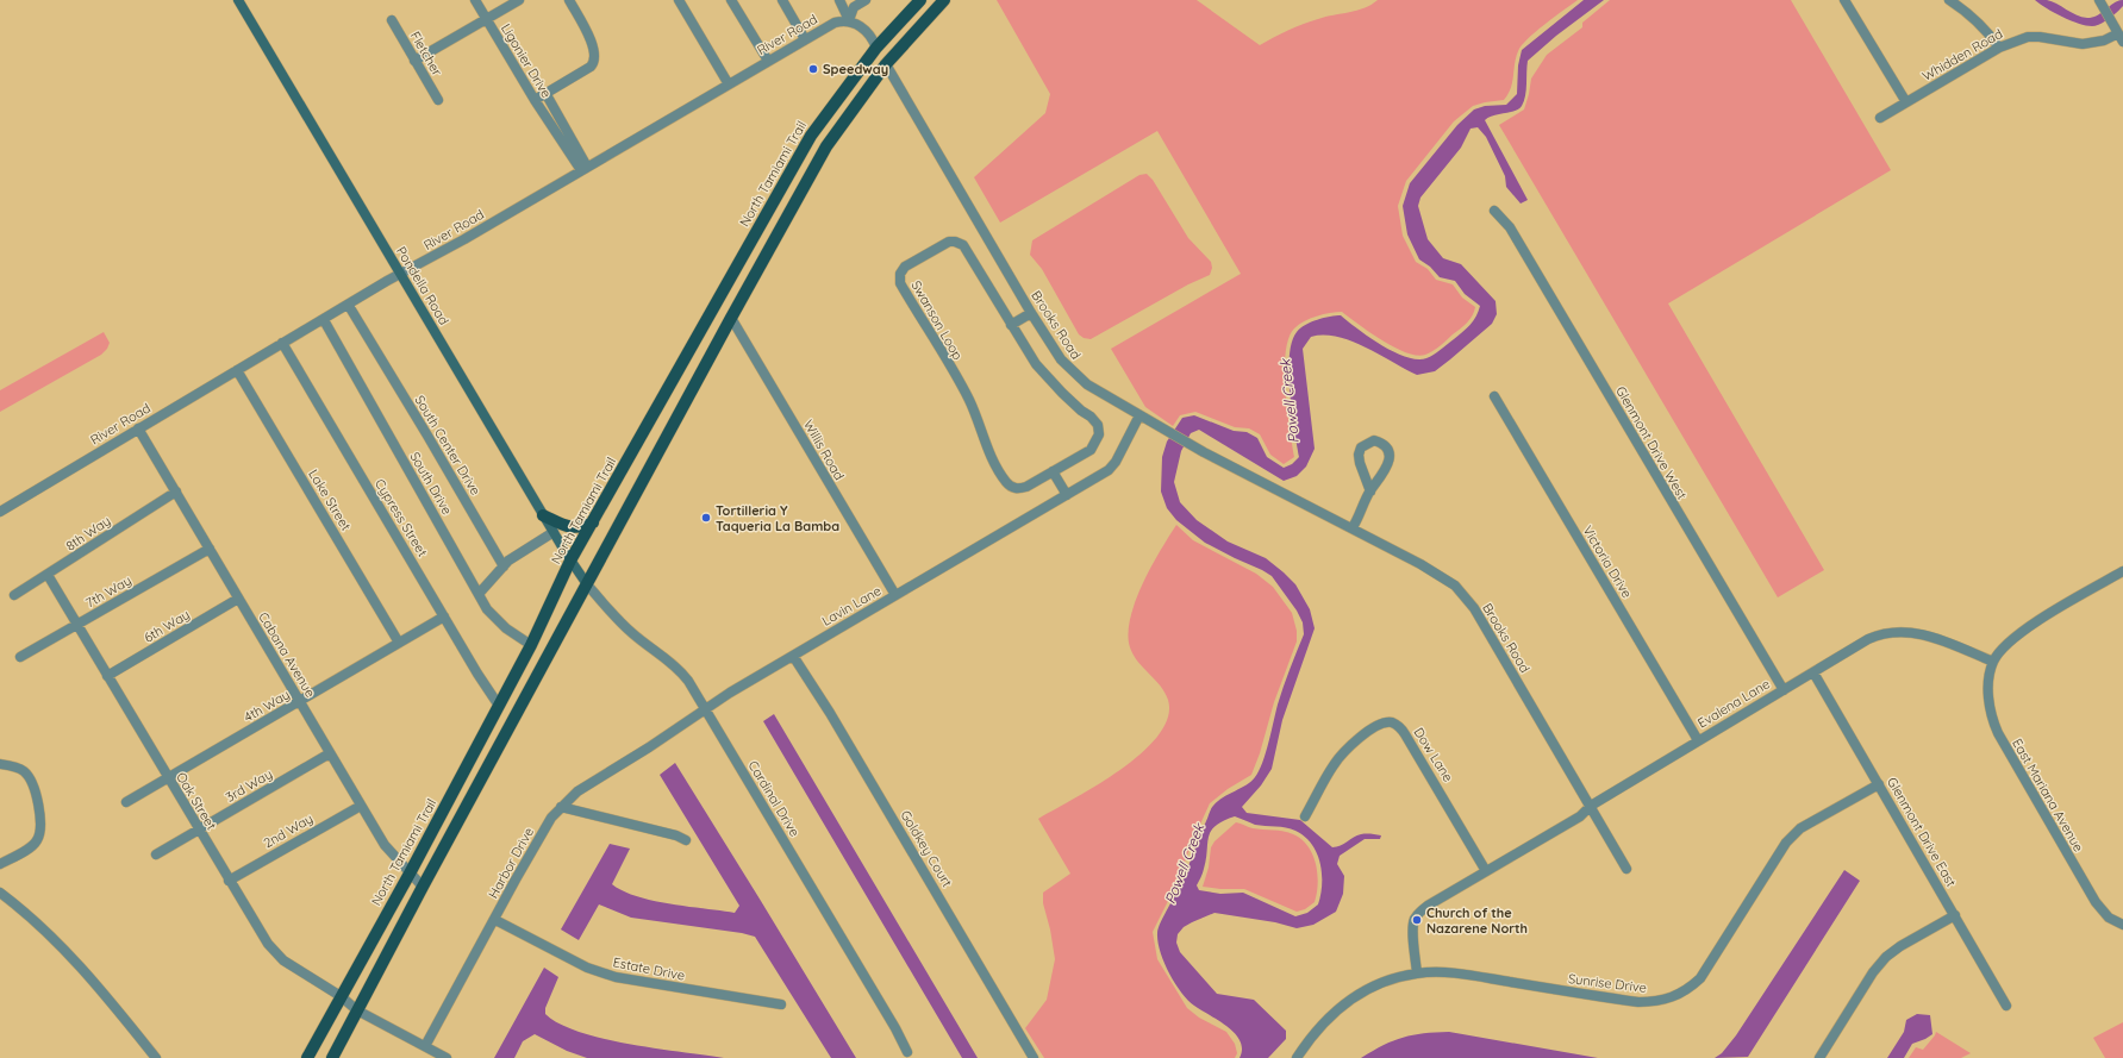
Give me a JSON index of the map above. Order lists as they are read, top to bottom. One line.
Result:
{"streets":{"main road":["North Tamiami Trail","Pondella Road"],"street":["River Road","Fletcher","Whidden Road","Ligonier Drive","Swanson Loop","Brooks Road","Glenmont Drive West","South Center Drive","Willis Road","South Drive","Lake Street","Cypress Street","8th Way","Victoria Drive","7th Way","Lavin Lane","6th Way","Cabana Avenue","Evalena Lane","4th Way","Dow Lane","3rd Way","East Mariana Avenue","Cardinal Drive","Oak Street","2nd Way","Glenmont Drive East","Goldkey Court","Harbor Drive","Estate Drive","Sunrise Drive"]},"crossings":[["River Road","Ligonier Drive"],["River Road","Pondella Road"],["River Road","South Center Drive"],["River Road","South Drive"],["River Road","Lake Street"],["River Road","Cypress Street"],["River Road","Cabana Avenue"],["North Tamiami Trail","Pondella Road"],["North Tamiami Trail","South Drive"],["North Tamiami Trail","Cypress Street"],["North Tamiami Trail","Cabana Avenue"],["North Tamiami Trail","Oak Street"],["Pondella Road","Cardinal Drive"],["Brooks Road","Lavin Lane"],["Brooks Road","Evalena Lane"],["Glenmont Drive West","Evalena Lane"],["Willis Road","Lavin Lane"],["Lake Street","4th Way"],["Cypress Street","4th Way"],["8th Way","Cabana Avenue"],["8th Way","Oak Street"],["Victoria Drive","Evalena Lane"],["7th Way","Cabana Avenue"],["7th Way","Oak Street"],["Lavin Lane","Cardinal Drive"],["Lavin Lane","Goldkey Court"],["Lavin Lane","Harbor Drive"],["6th Way","Cabana Avenue"],["6th Way","Oak Street"],["Cabana Avenue","4th Way"],["Cabana Avenue","3rd Way"],["Cabana Avenue","2nd Way"],["Evalena Lane","Dow Lane"],["Evalena Lane","East Mariana Avenue"],["Evalena Lane","Glenmont Drive East"],["Evalena Lane","Sunrise Drive"],["4th Way","Oak Street"],["3rd Way","Oak Street"],["Oak Street","2nd Way"],["Oak Street","Harbor Drive"],["Glenmont Drive East","Sunrise Drive"],["Harbor Drive","Estate Drive"]],"water":["Powell Creek"],"places":["Speedway","Tortilleria Y Taqueria La Bamba","Church of the Nazarene North"]}
